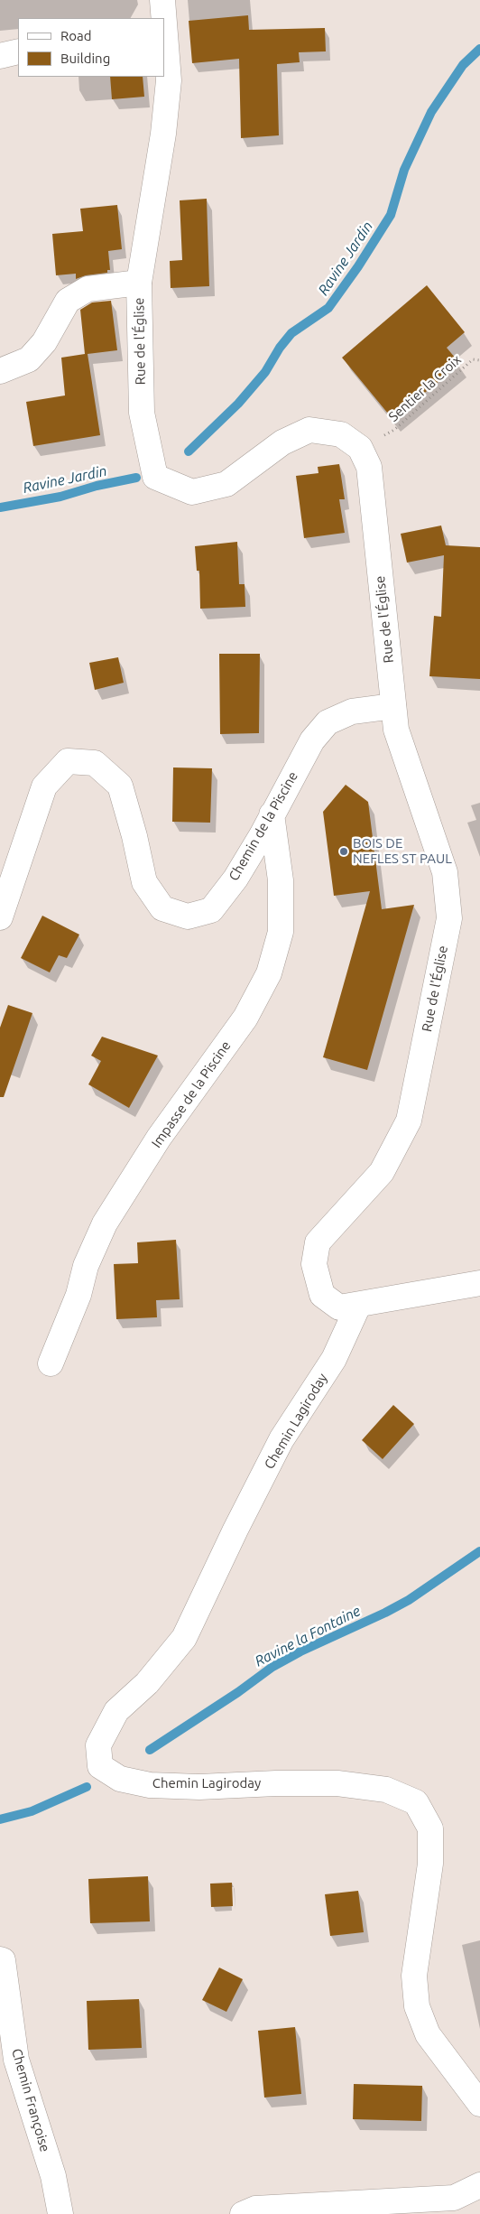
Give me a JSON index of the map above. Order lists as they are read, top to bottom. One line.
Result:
{"streets":{"street":["Rue de l'Église","Chemin de la Piscine","Impasse de la Piscine","Chemin Lagiroday","Chemin Françoise"],"path":["Sentier la Croix"]},"crossings":[["Rue de l'Église","Sentier la Croix"],["Rue de l'Église","Chemin de la Piscine"],["Rue de l'Église","Chemin Lagiroday"],["Chemin de la Piscine","Impasse de la Piscine"]],"water":["Ravine Jardin","Ravine la Fontaine"],"places":["BOIS DE NEFLES ST PAUL"],"legend":["Road","Building"]}
